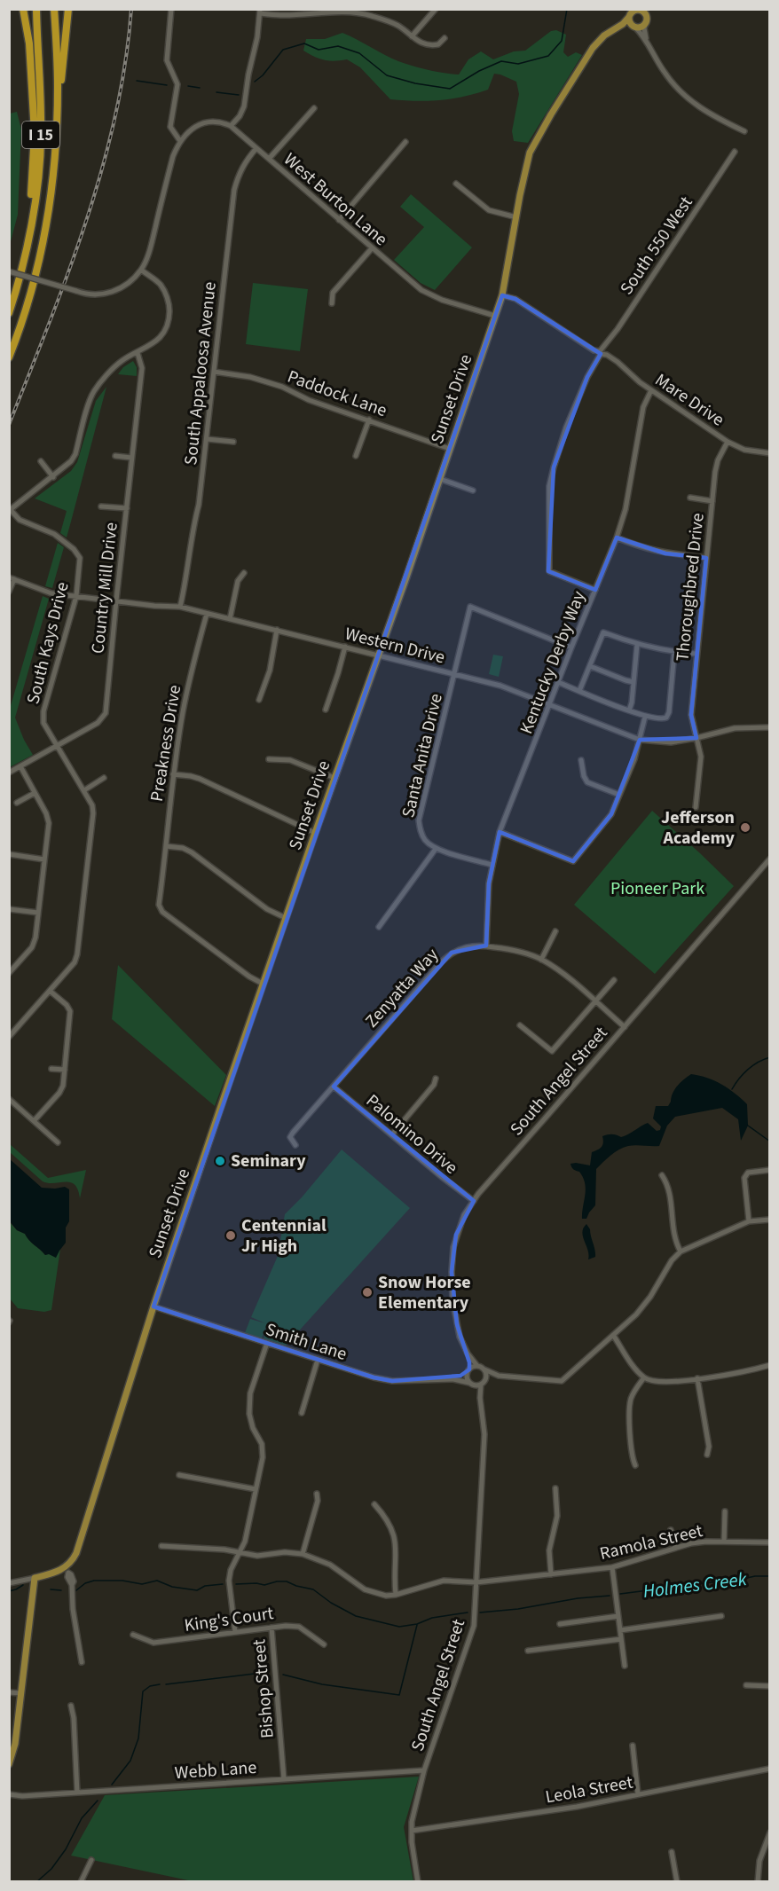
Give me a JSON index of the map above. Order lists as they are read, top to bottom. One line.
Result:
{"streets":{"highway":["I 15"],"main road":["Sunset Drive"],"street":["West Burton Lane","South 550 West","South Appaloosa Avenue","Paddock Lane","Mare Drive","Thoroughbred Drive","Country Mill Drive","South Kays Drive","Western Drive","Kentucky Derby Way","Preakness Drive","Santa Anita Drive","Zenyatta Way","South Angel Street","Palomino Drive","Smith Lane","Ramola Street","King's Court","Bishop Street","Webb Lane","Leola Street"]},"crossings":[["West Burton Lane","South Appaloosa Avenue"],["West Burton Lane","Sunset Drive"],["South 550 West","Mare Drive"],["South 550 West","Kentucky Derby Way"],["South Appaloosa Avenue","Paddock Lane"],["South Appaloosa Avenue","Western Drive"],["Paddock Lane","Sunset Drive"],["Sunset Drive","Mare Drive"],["Sunset Drive","Western Drive"],["Sunset Drive","Preakness Drive"],["Sunset Drive","Smith Lane"],["Mare Drive","Thoroughbred Drive"],["Mare Drive","Kentucky Derby Way"],["Thoroughbred Drive","Western Drive"],["Country Mill Drive","South Kays Drive"],["Country Mill Drive","Western Drive"],["South Kays Drive","Western Drive"],["Western Drive","Kentucky Derby Way"],["Western Drive","Preakness Drive"],["Western Drive","Santa Anita Drive"],["Kentucky Derby Way","Santa Anita Drive"],["Kentucky Derby Way","Zenyatta Way"],["Zenyatta Way","South Angel Street"],["Zenyatta Way","Palomino Drive"],["South Angel Street","Palomino Drive"],["South Angel Street","Smith Lane"],["South Angel Street","Ramola Street"],["South Angel Street","Webb Lane"],["South Angel Street","Leola Street"],["King's Court","Bishop Street"],["Bishop Street","Webb Lane"]],"water":["Holmes Creek"],"parks":["Pioneer Park"],"places":["Jefferson Academy","Seminary","Centennial Jr High","Snow Horse Elementary"]}
